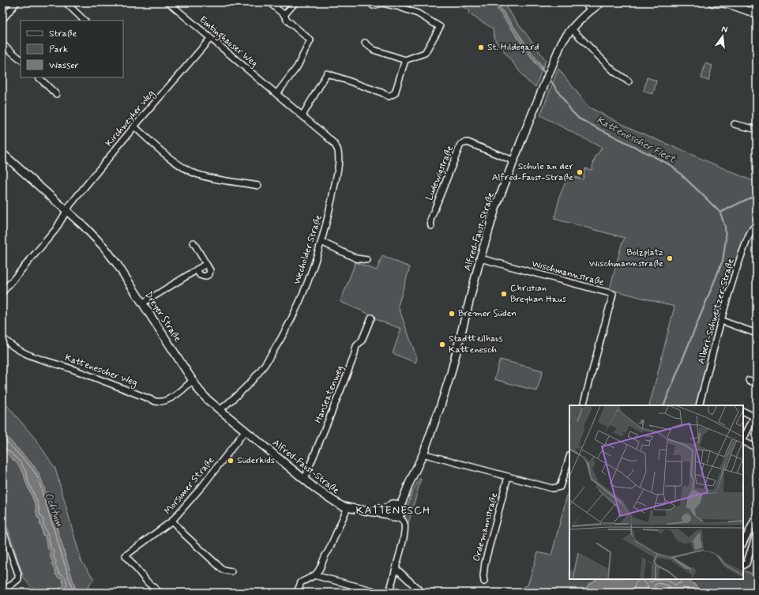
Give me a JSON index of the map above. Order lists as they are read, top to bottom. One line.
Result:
{"streets":{"street":["Emtinghauser Weg","Kirchweyher Weg","Ludewigstraße","Alfred-Faust-Straße","Wecholder Straße","Wischmannstraße","Albert-Schweitzer-Straße","Dreyer Straße","Kattenescher Weg","Hanseatenweg","Morsumer Straße","Ordemannstraße"]},"crossings":[["Emtinghauser Weg","Kirchweyher Weg"],["Emtinghauser Weg","Wecholder Straße"],["Kirchweyher Weg","Dreyer Straße"],["Ludewigstraße","Alfred-Faust-Straße"],["Alfred-Faust-Straße","Wischmannstraße"],["Alfred-Faust-Straße","Dreyer Straße"],["Alfred-Faust-Straße","Hanseatenweg"],["Alfred-Faust-Straße","Morsumer Straße"],["Wecholder Straße","Dreyer Straße"],["Dreyer Straße","Kattenescher Weg"],["Dreyer Straße","Morsumer Straße"]],"districts":["KATTENESCH"],"water":["Kattenescher Fleet","Ochtum"],"places":["St. Hildegard","Schule an der Alfred-Faust-Straße","Bolzplatz Wischmannstraße","Christian Breyhan Haus","Bremer Süden","Stadtteilhaus Kattenesch","Süderkids"],"legend":["Straße","Park","Wasser"],"north":"top"}
